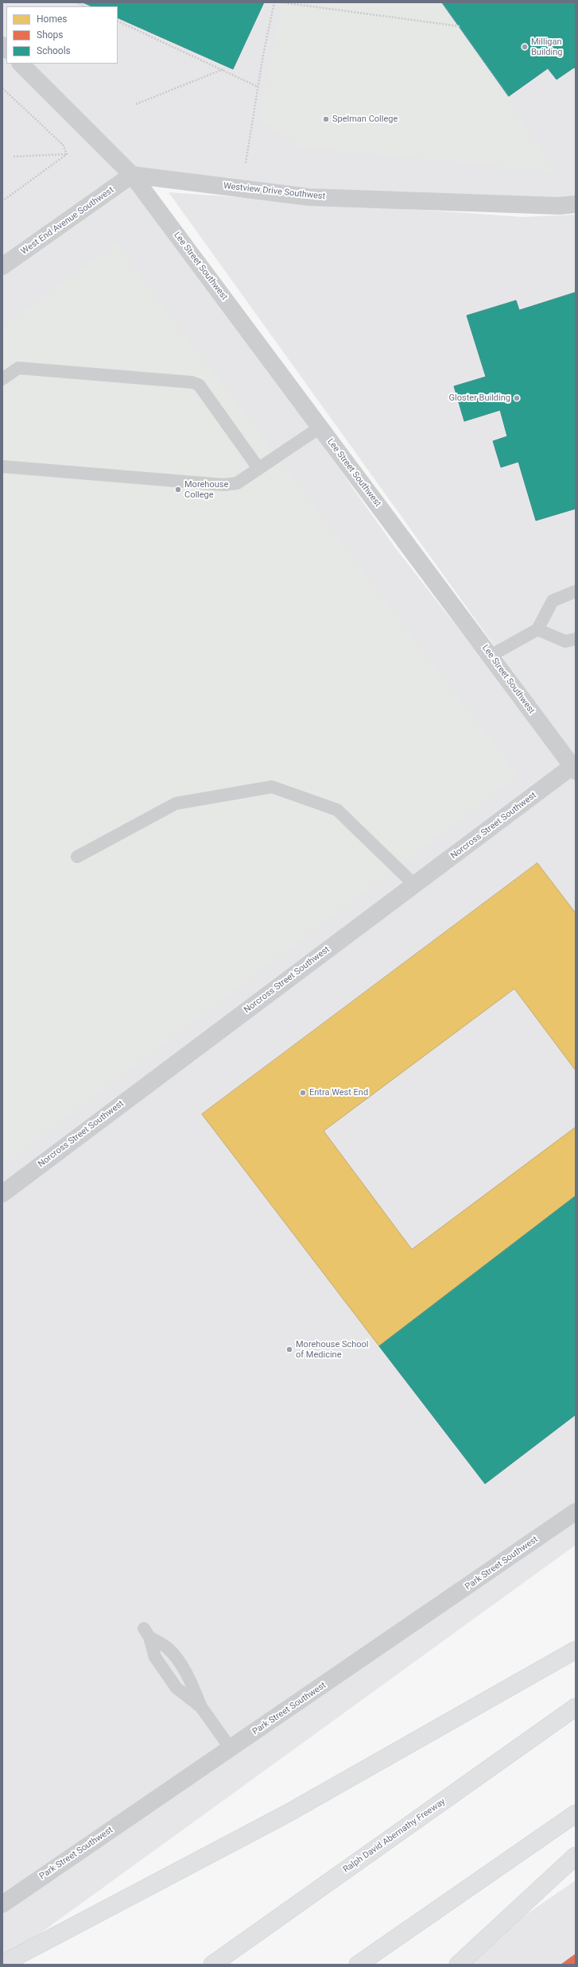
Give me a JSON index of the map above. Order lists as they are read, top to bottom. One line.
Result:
{"streets":{"highway":["Ralph David Abernathy Freeway"],"street":["Westview Drive Southwest","West End Avenue Southwest","Lee Street Southwest","Norcross Street Southwest","Park Street Southwest"]},"crossings":[["Westview Drive Southwest","West End Avenue Southwest"],["Westview Drive Southwest","Lee Street Southwest"],["West End Avenue Southwest","Lee Street Southwest"],["Lee Street Southwest","Norcross Street Southwest"]],"places":["Milligan Building","Spelman College","Gloster Building","Morehouse College","Entra West End","Morehouse School of Medicine"],"legend":["Homes","Shops","Schools"]}
